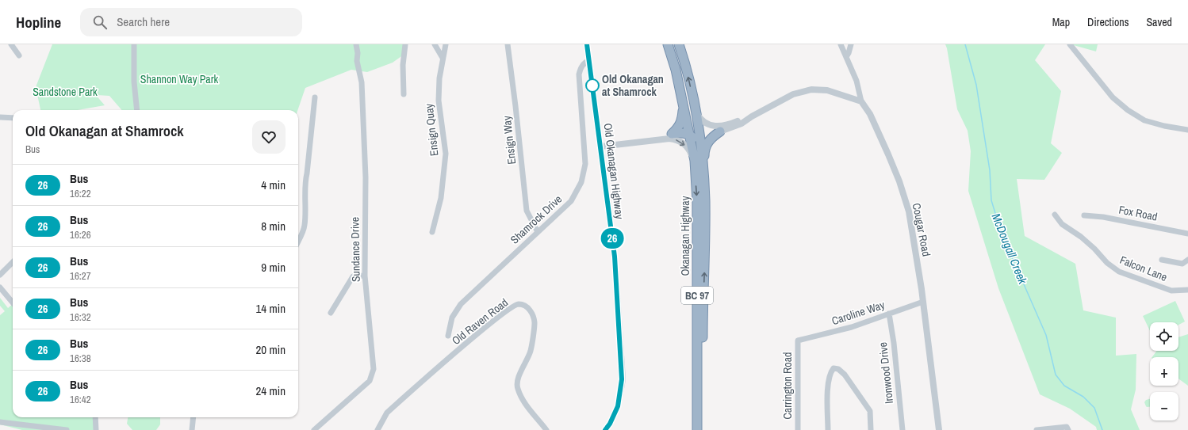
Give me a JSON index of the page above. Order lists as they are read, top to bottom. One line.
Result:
{"streets":{"highway":["Okanagan Highway","BC 97"],"street":["Ensign Quay","Ensign Way","Old Okanagan Highway","Fox Road","Shamrock Drive","Cougar Road","Sundance Drive","Falcon Lane","Caroline Way","Old Raven Road","Ironwood Drive","Carrington Road"]},"crossings":[["Ensign Way","Shamrock Drive"],["Old Okanagan Highway","Shamrock Drive"],["Cougar Road","Caroline Way"],["Caroline Way","Ironwood Drive"],["Caroline Way","Carrington Road"]],"water":["McDougall Creek"],"parks":["Shannon Way Park","Sandstone Park"],"places":["Old Okanagan at Shamrock"],"lines":["bus line 26"],"page":{"header":"Hopline","search":"Search here","nav":["Map","Directions","Saved"],"on_map":"26","heading":["Old Okanagan at Shamrock","Bus"],"list":[{"mark":"26","name":"Bus","note":"16:22","value":"4 min"},{"mark":"26","name":"Bus","note":"16:26","value":"8 min"},{"mark":"26","name":"Bus","note":"16:27","value":"9 min"},{"mark":"26","name":"Bus","note":"16:32","value":"14 min"},{"mark":"26","name":"Bus","note":"16:38","value":"20 min"},{"mark":"26","name":"Bus","note":"16:42","value":"24 min"}],"map_buttons":["+","−"]}}
